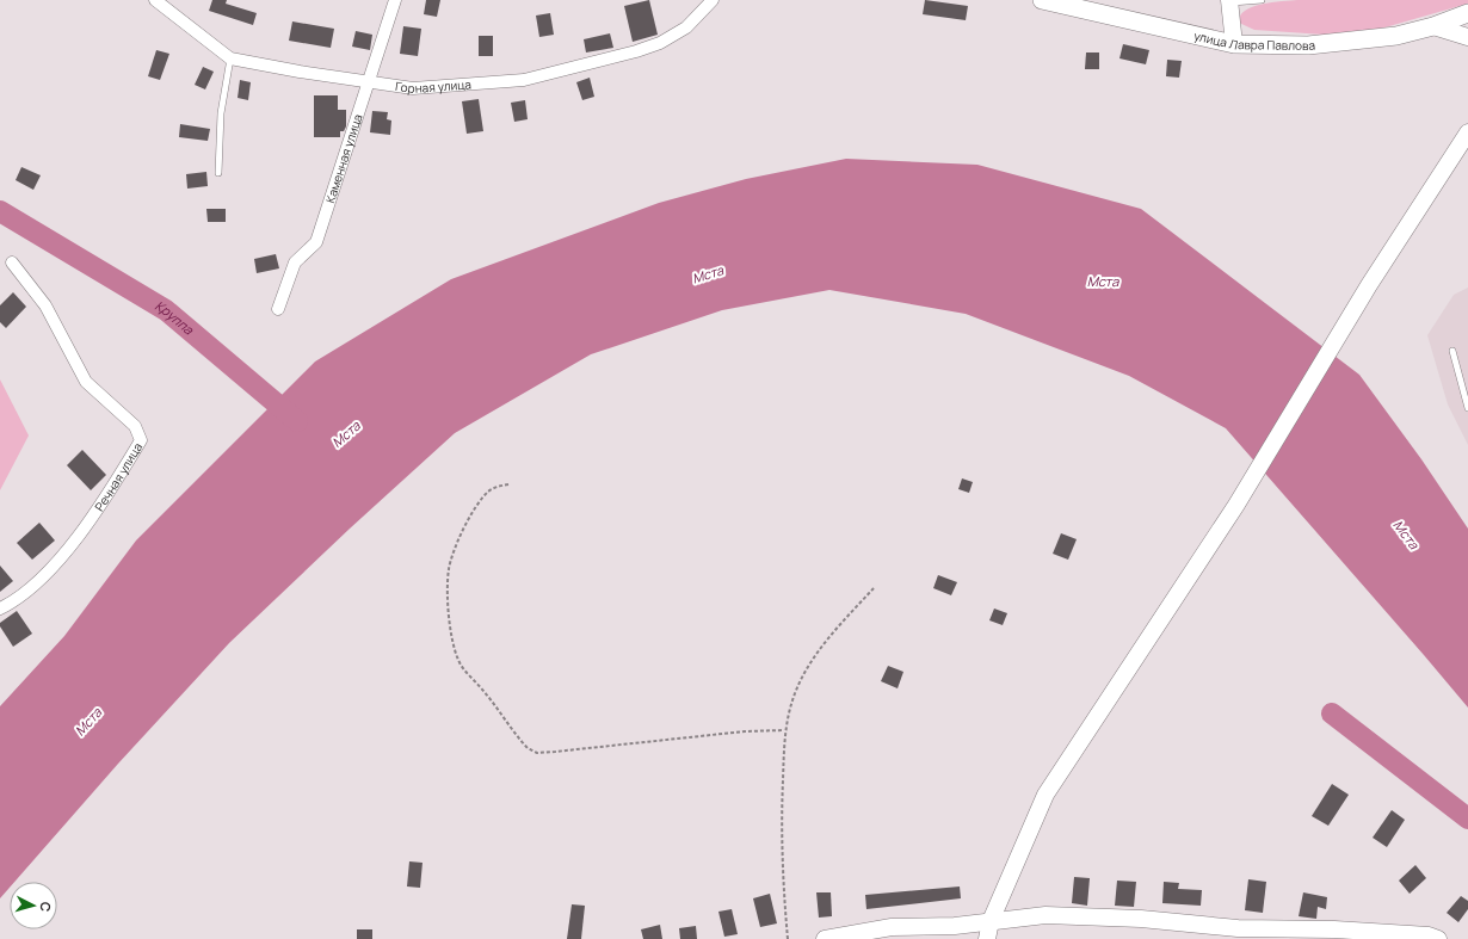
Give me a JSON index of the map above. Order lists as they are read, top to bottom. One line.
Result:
{"streets":{"main road":["улица Лавра Павлова"],"street":["Горная улица","Каменная улица","Речная улица"]},"crossings":[["Горная улица","Каменная улица"]],"water":["Мста","Круппа"],"north":"right"}
